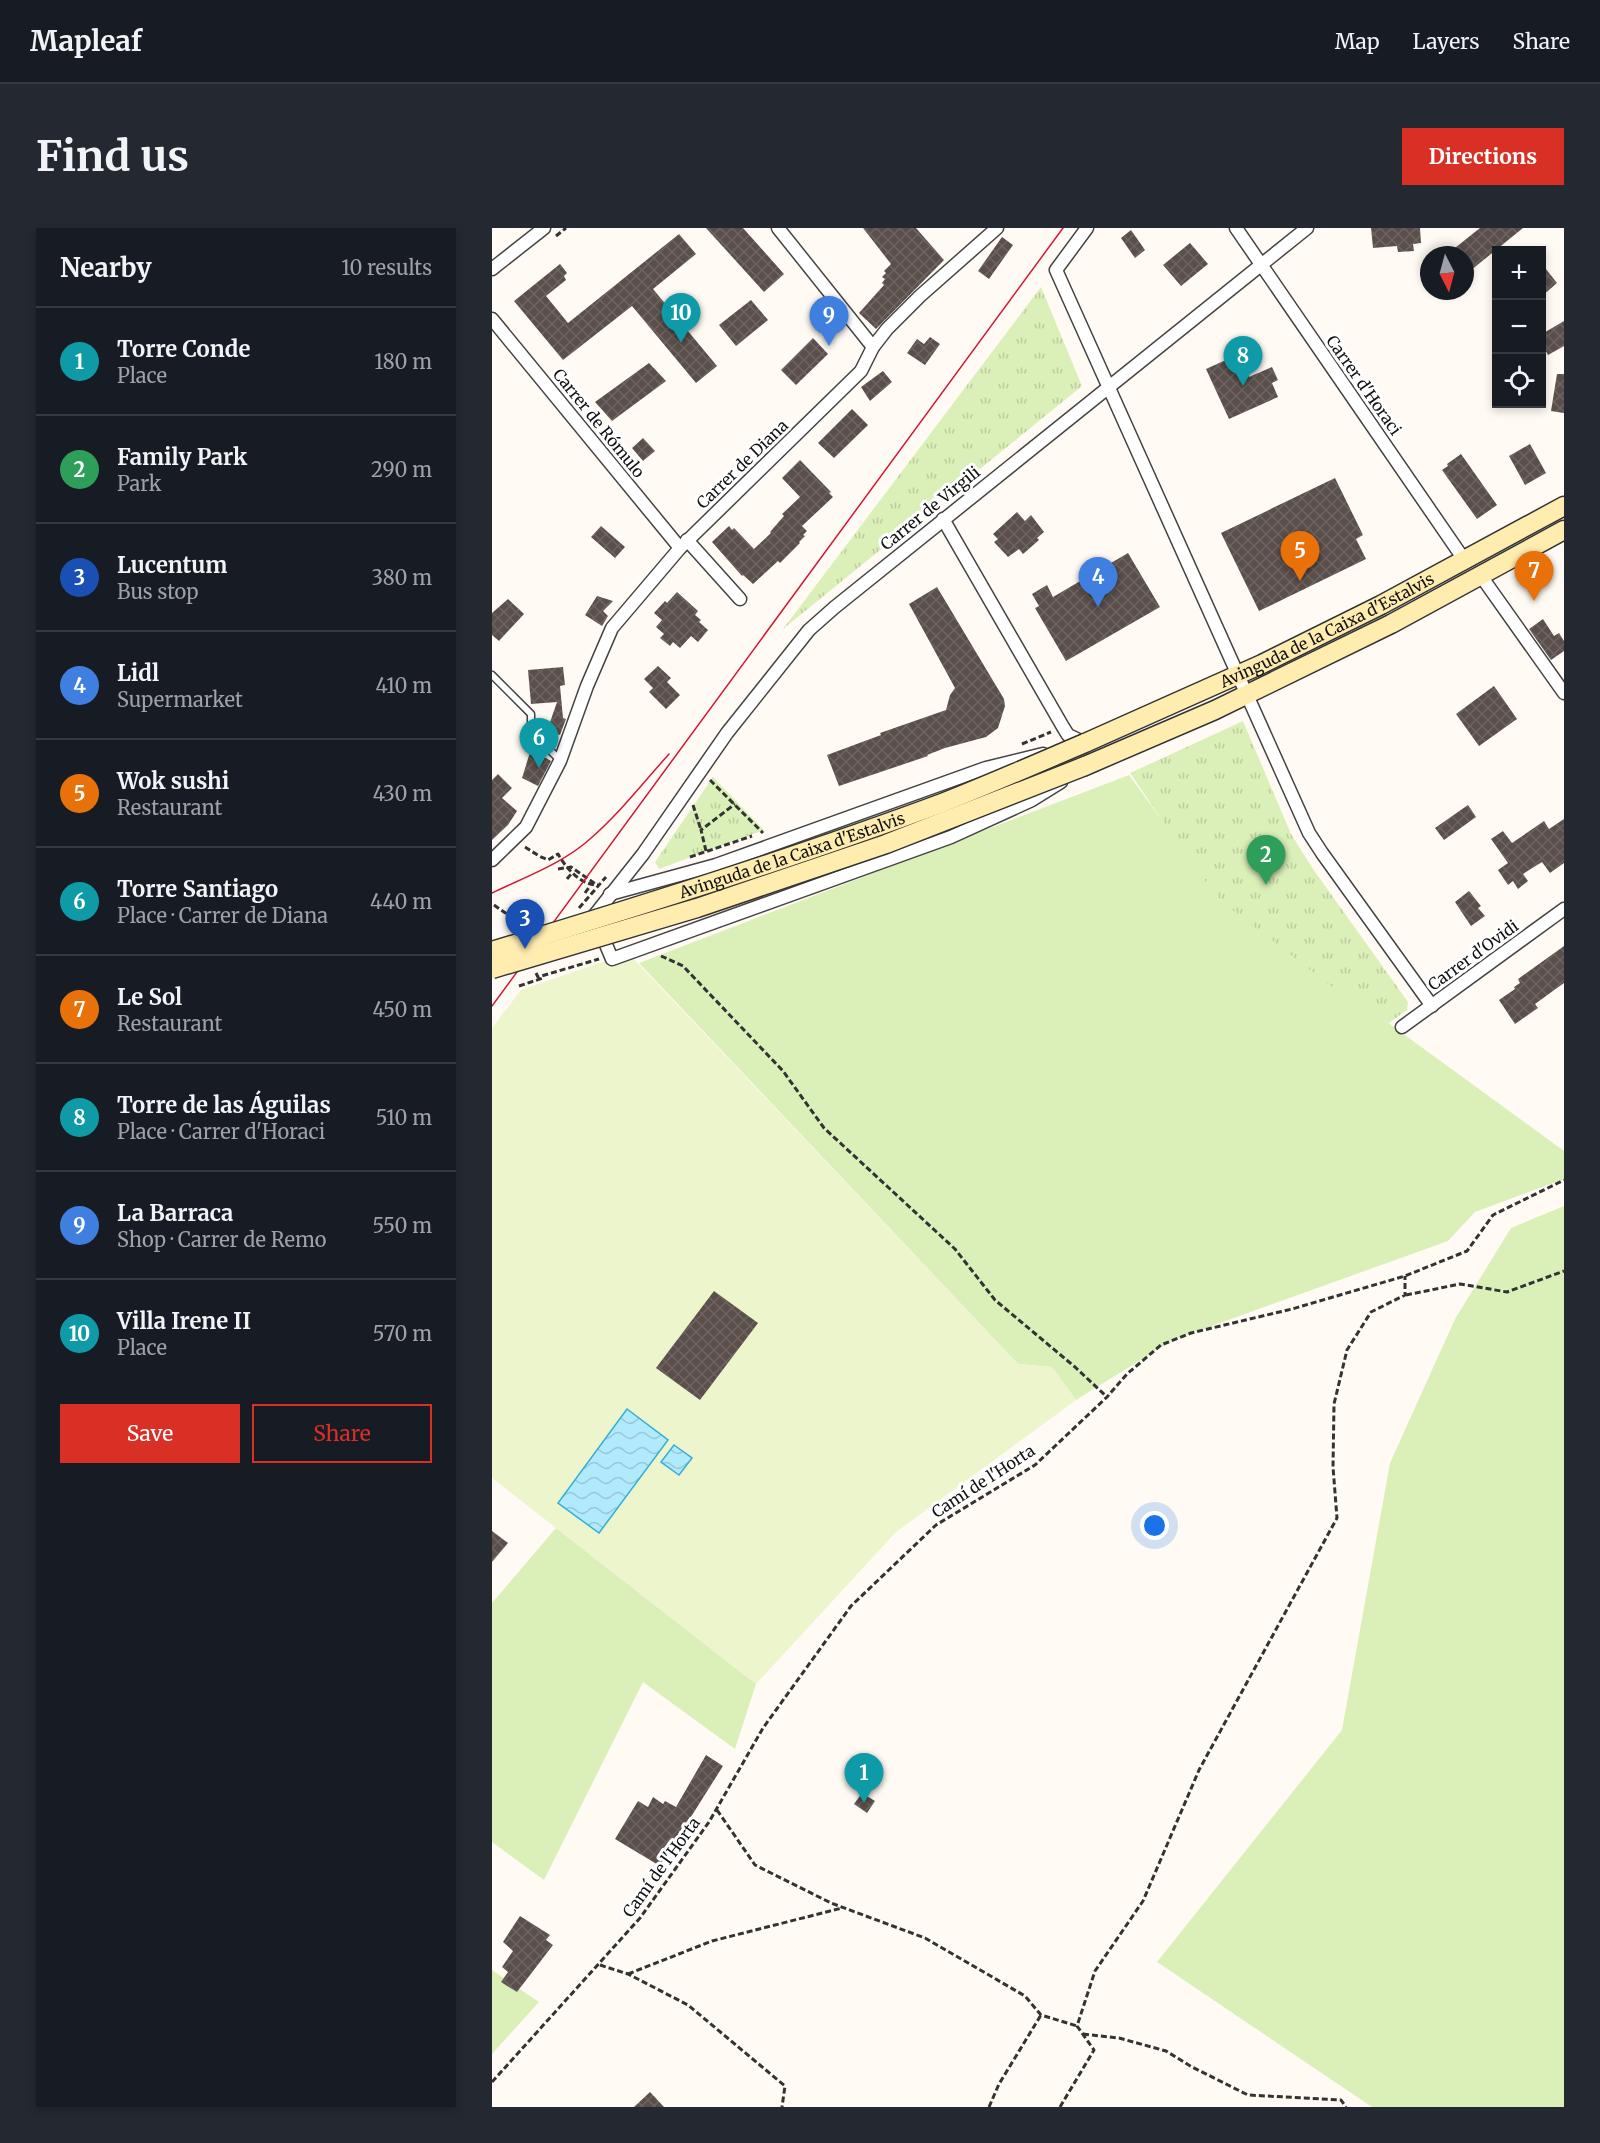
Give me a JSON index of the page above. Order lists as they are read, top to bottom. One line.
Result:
{"streets":{"main road":["Avinguda de la Caixa d'Estalvis"],"street":["Carrer d'Horaci","Carrer de Rómulo","Carrer de Diana","Carrer de Virgili","Carrer d'Ovidi"],"path":["Camí de l'Horta"]},"crossings":[["Carrer d'Horaci","Carrer de Virgili"],["Carrer d'Horaci","Avinguda de la Caixa d'Estalvis"],["Carrer de Rómulo","Carrer de Diana"],["Carrer de Virgili","Avinguda de la Caixa d'Estalvis"]],"north":"bottom","page":{"header":"Mapleaf","nav":["Map","Layers","Share"],"buttons":["Directions",["Save","Share"]],"title":"Find us","heading":["Nearby","10 results"],"map_buttons":["+","−"],"pins":["10","9","8","5","7","4","6","2","3","1"],"list":[{"mark":"1","name":"Torre Conde","note":"Place","value":"180 m"},{"mark":"2","name":"Family Park","note":"Park","value":"290 m"},{"mark":"3","name":"Lucentum","note":"Bus stop","value":"380 m"},{"mark":"4","name":"Lidl","note":"Supermarket","value":"410 m"},{"mark":"5","name":"Wok sushi","note":"Restaurant","value":"430 m"},{"mark":"6","name":"Torre Santiago","note":"Place · Carrer de Diana","value":"440 m"},{"mark":"7","name":"Le Sol","note":"Restaurant","value":"450 m"},{"mark":"8","name":"Torre de las Águilas","note":"Place · Carrer d'Horaci","value":"510 m"},{"mark":"9","name":"La Barraca","note":"Shop · Carrer de Remo","value":"550 m"},{"mark":"10","name":"Villa Irene II","note":"Place","value":"570 m"}]}}
